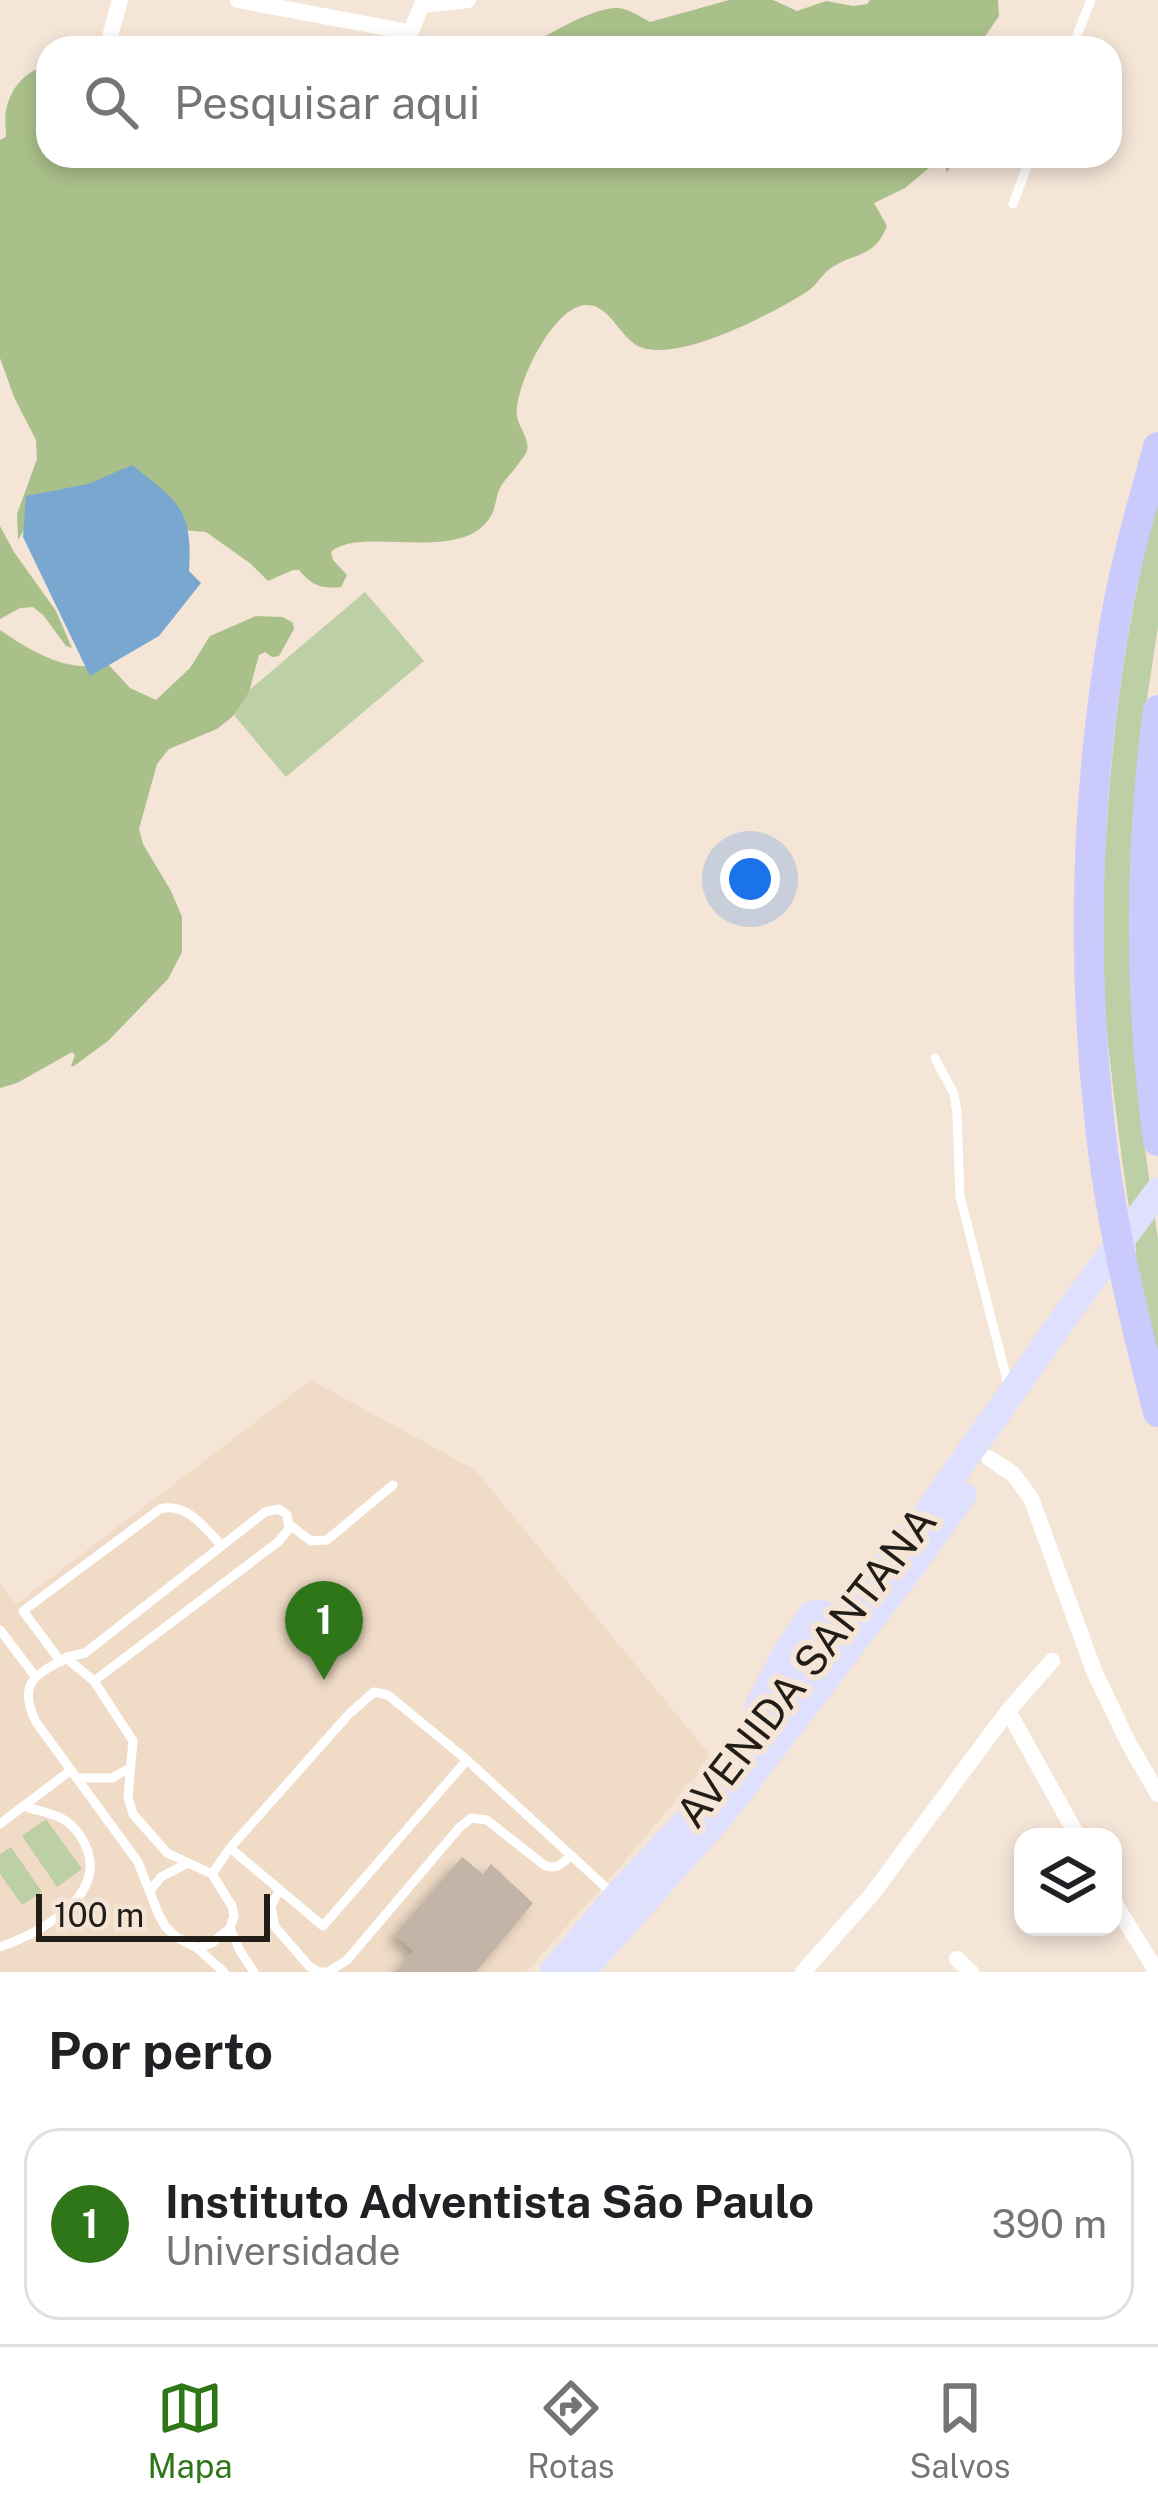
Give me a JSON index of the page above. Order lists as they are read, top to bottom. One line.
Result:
{"streets":{"main road":["AVENIDA SANTANA"]},"scale_bar":"100 m","page":{"search":"Pesquisar aqui","pins":"1","scale":"100 m","heading":"Por perto","list":[{"mark":"1","name":"Instituto Adventista São Paulo","note":"Universidade","value":"390 m"}],"nav":["Mapa","Rotas","Salvos"]}}
